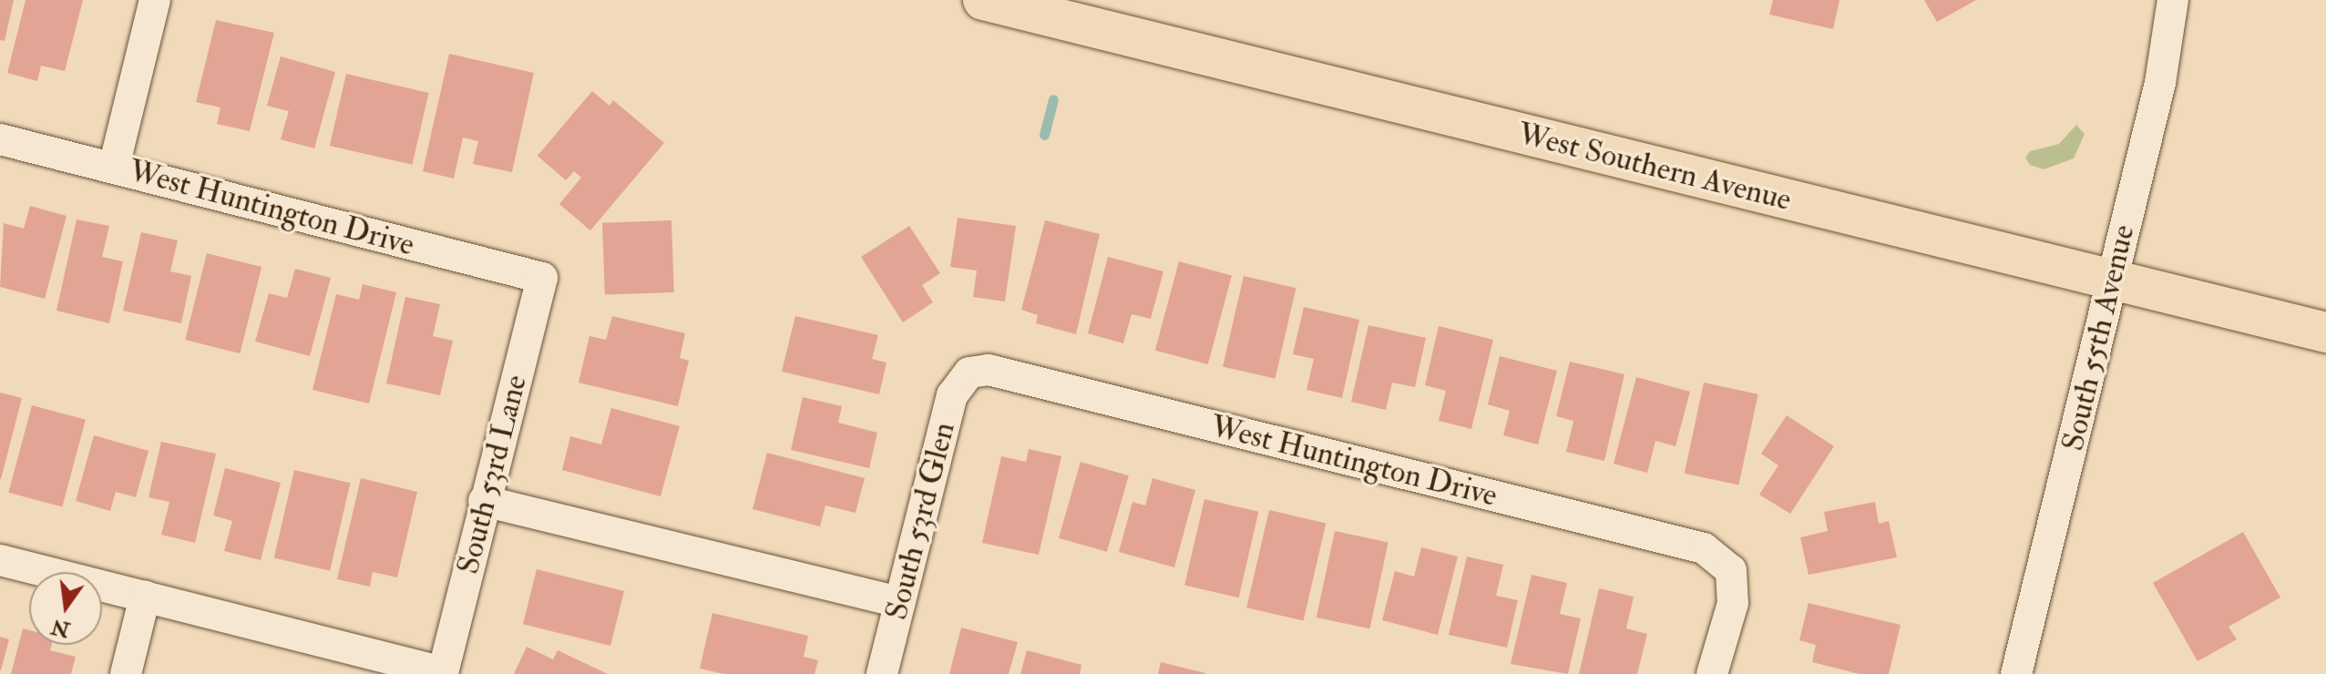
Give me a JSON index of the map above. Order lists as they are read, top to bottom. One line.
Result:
{"streets":{"main road":["West Southern Avenue"],"street":["West Huntington Drive","South 55th Avenue","South 53rd Lane","South 53rd Glen"]},"crossings":[["West Southern Avenue","South 55th Avenue"],["West Huntington Drive","South 53rd Lane"],["West Huntington Drive","South 53rd Glen"]],"north":"bottom"}
